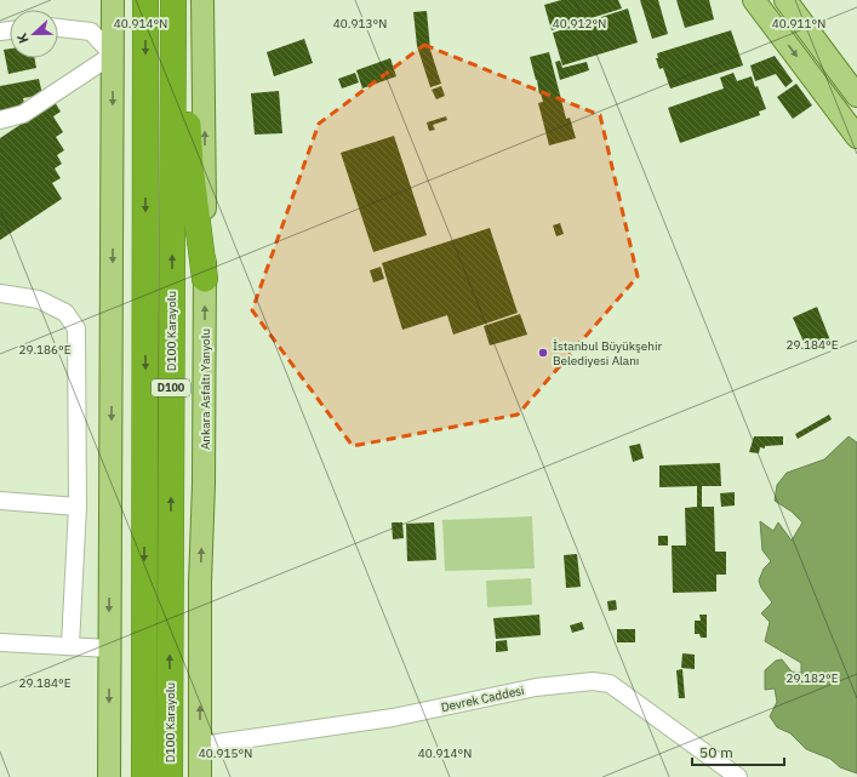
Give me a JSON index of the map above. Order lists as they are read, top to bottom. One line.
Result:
{"streets":{"highway":["D100 Karayolu","D100"],"main road":["Ankara Asfaltı Yanyolu"],"street":["Devrek Caddesi"]},"crossings":[["Ankara Asfaltı Yanyolu","Devrek Caddesi"]],"places":["İstanbul Büyükşehir Belediyesi Alanı"],"scale_bar":"50 m","north":"left","coordinates":["40.914°N","40.913°N","40.912°N","40.911°N","29.184°E","29.186°E","29.182°E","40.915°N"]}
